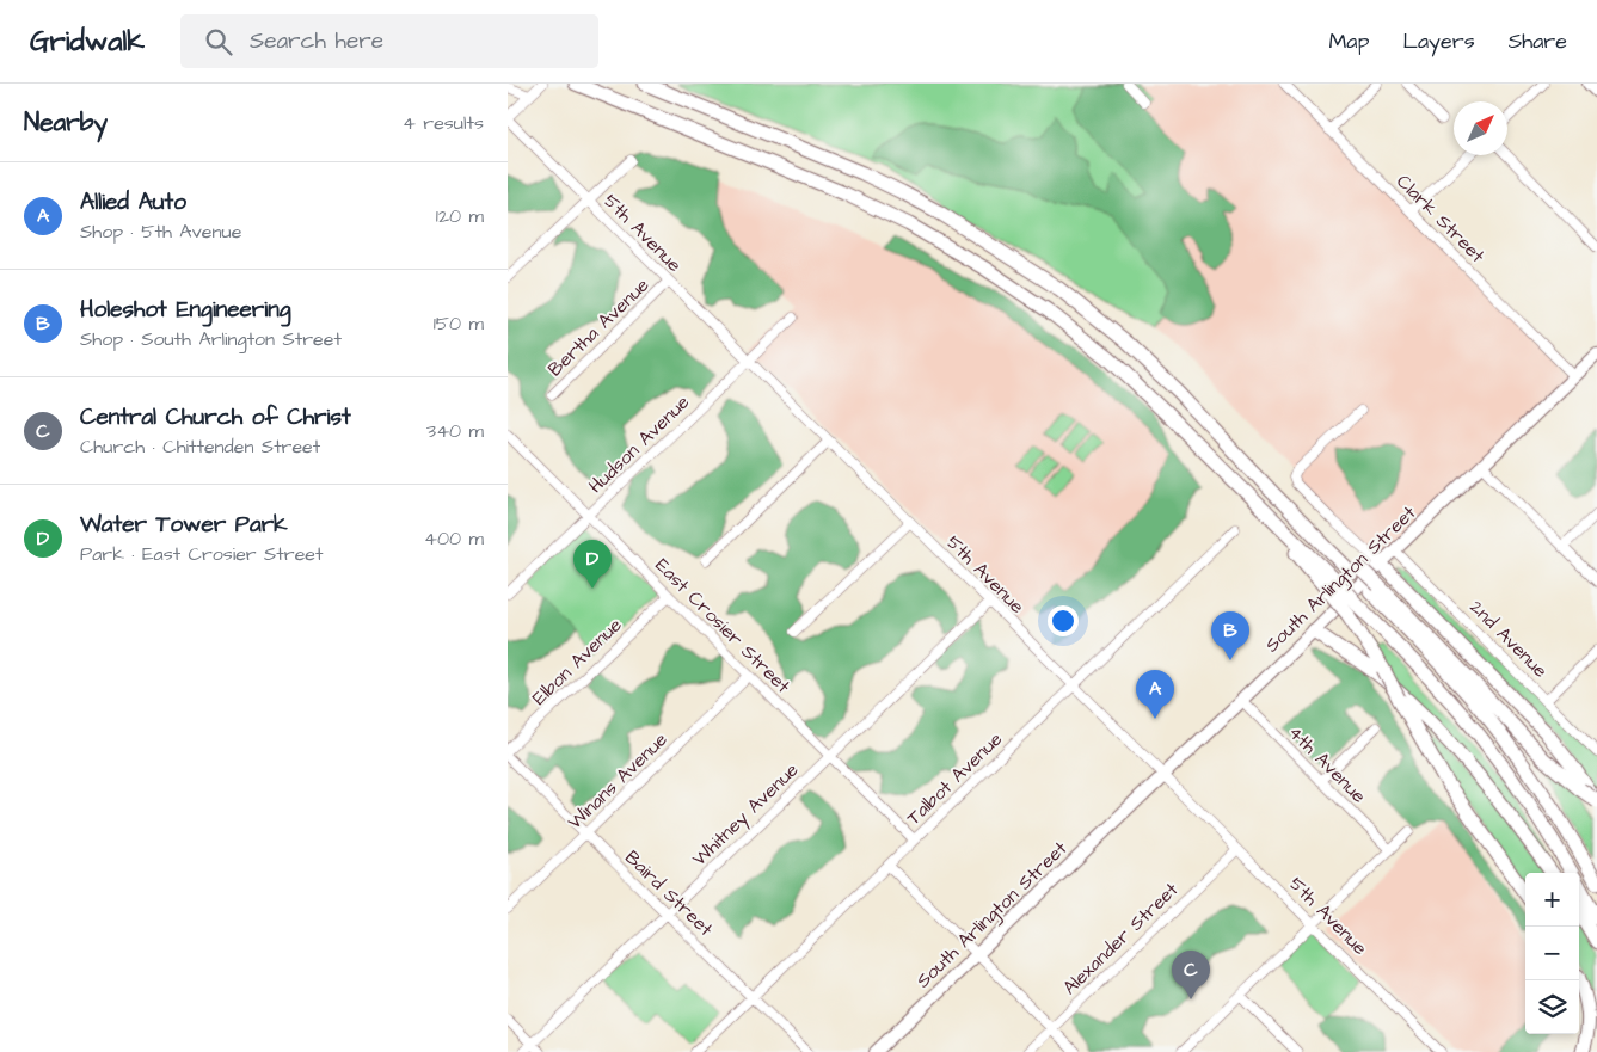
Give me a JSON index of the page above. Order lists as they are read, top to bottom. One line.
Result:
{"streets":{"main road":["South Arlington Street"],"street":["Clark Street","5th Avenue","Bertha Avenue","Hudson Avenue","East Crosier Street","2nd Avenue","Elbon Avenue","4th Avenue","Talbot Avenue","Winans Avenue","Whitney Avenue","Baird Street","Alexander Street"]},"crossings":[["Clark Street","South Arlington Street"],["5th Avenue","Bertha Avenue"],["5th Avenue","Hudson Avenue"],["5th Avenue","South Arlington Street"],["5th Avenue","Talbot Avenue"],["5th Avenue","Whitney Avenue"],["5th Avenue","Alexander Street"],["Hudson Avenue","East Crosier Street"],["South Arlington Street","2nd Avenue"],["South Arlington Street","4th Avenue"],["East Crosier Street","Elbon Avenue"],["East Crosier Street","Talbot Avenue"],["East Crosier Street","Winans Avenue"],["East Crosier Street","Whitney Avenue"],["Talbot Avenue","Baird Street"],["Winans Avenue","Baird Street"],["Whitney Avenue","Baird Street"]],"north":"top right","page":{"header":"Gridwalk","search":"Search here","nav":["Map","Layers","Share"],"heading":["Nearby","4 results"],"list":[{"mark":"A","name":"Allied Auto","note":"Shop · 5th Avenue","value":"120 m"},{"mark":"B","name":"Holeshot Engineering","note":"Shop · South Arlington Street","value":"150 m"},{"mark":"C","name":"Central Church of Christ","note":"Church · Chittenden Street","value":"340 m"},{"mark":"D","name":"Water Tower Park","note":"Park · East Crosier Street","value":"400 m"}],"pins":["D","B","A","C"],"map_buttons":["+","−"]}}
